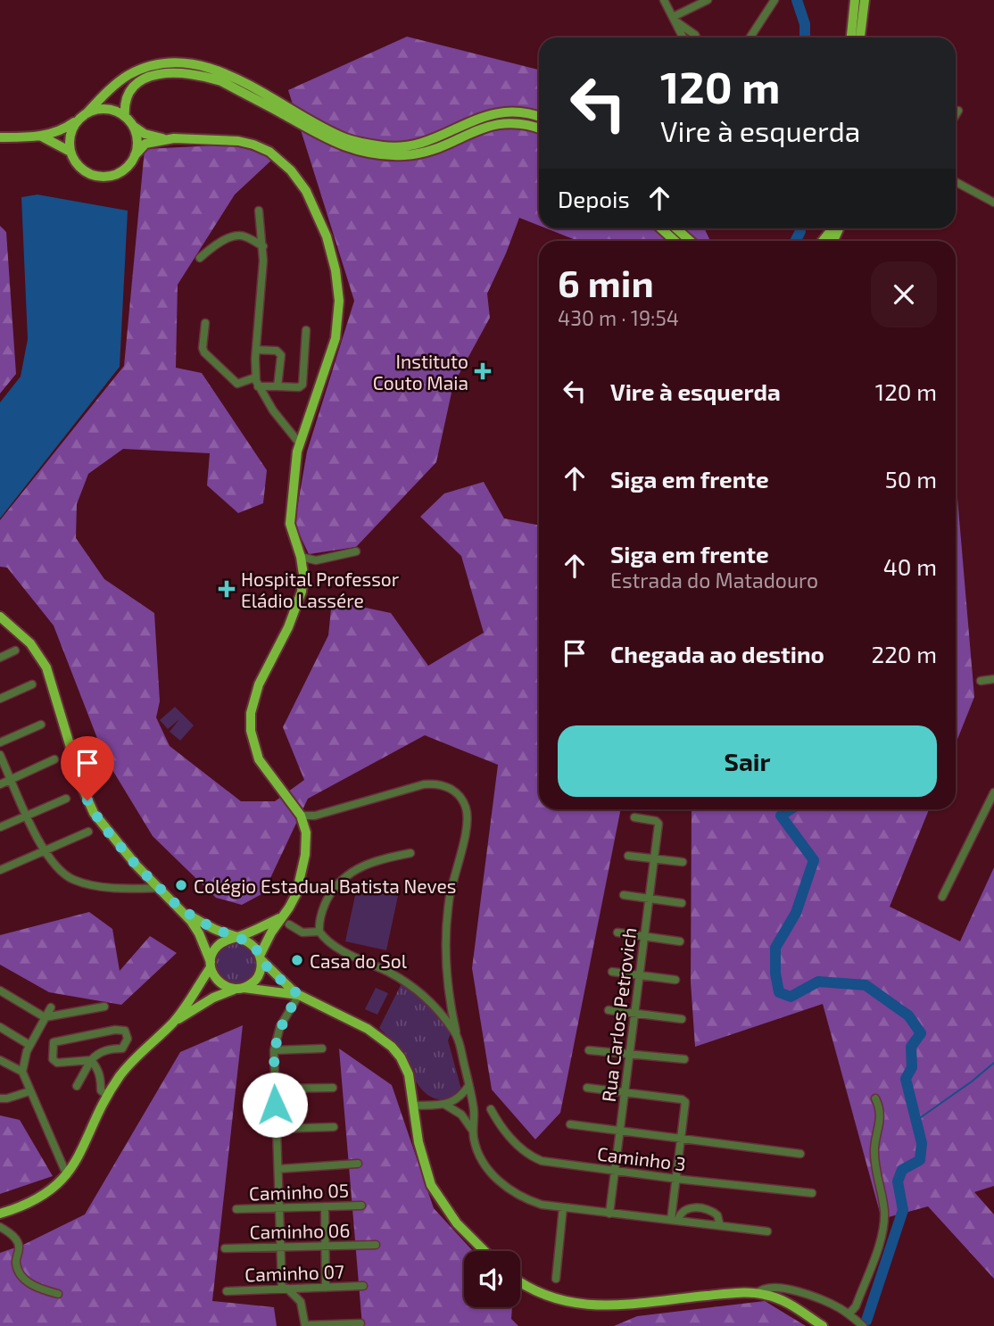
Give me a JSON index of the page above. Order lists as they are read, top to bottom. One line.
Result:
{"streets":{"street":["Rua Carlos Petrovich","Caminho 3","Caminho 05","Caminho 06","Caminho 07"]},"crossings":[["Rua Carlos Petrovich","Caminho 3"]],"places":{"health":["Instituto Couto Maia","Hospital Professor Eládio Lassére"],"other":["Colégio Estadual Batista Neves","Casa do Sol"]},"page":{"turn":["120 m","Vire à esquerda"],"then":"Depois","heading":["6 min","430 m · 19:54"],"list":[{"name":"Vire à esquerda","value":"120 m"},{"name":"Siga em frente","value":"50 m"},{"name":"Siga em frente","note":"Estrada do Matadouro","value":"40 m"},{"name":"Chegada ao destino","value":"220 m"}],"buttons":"Sair"}}
